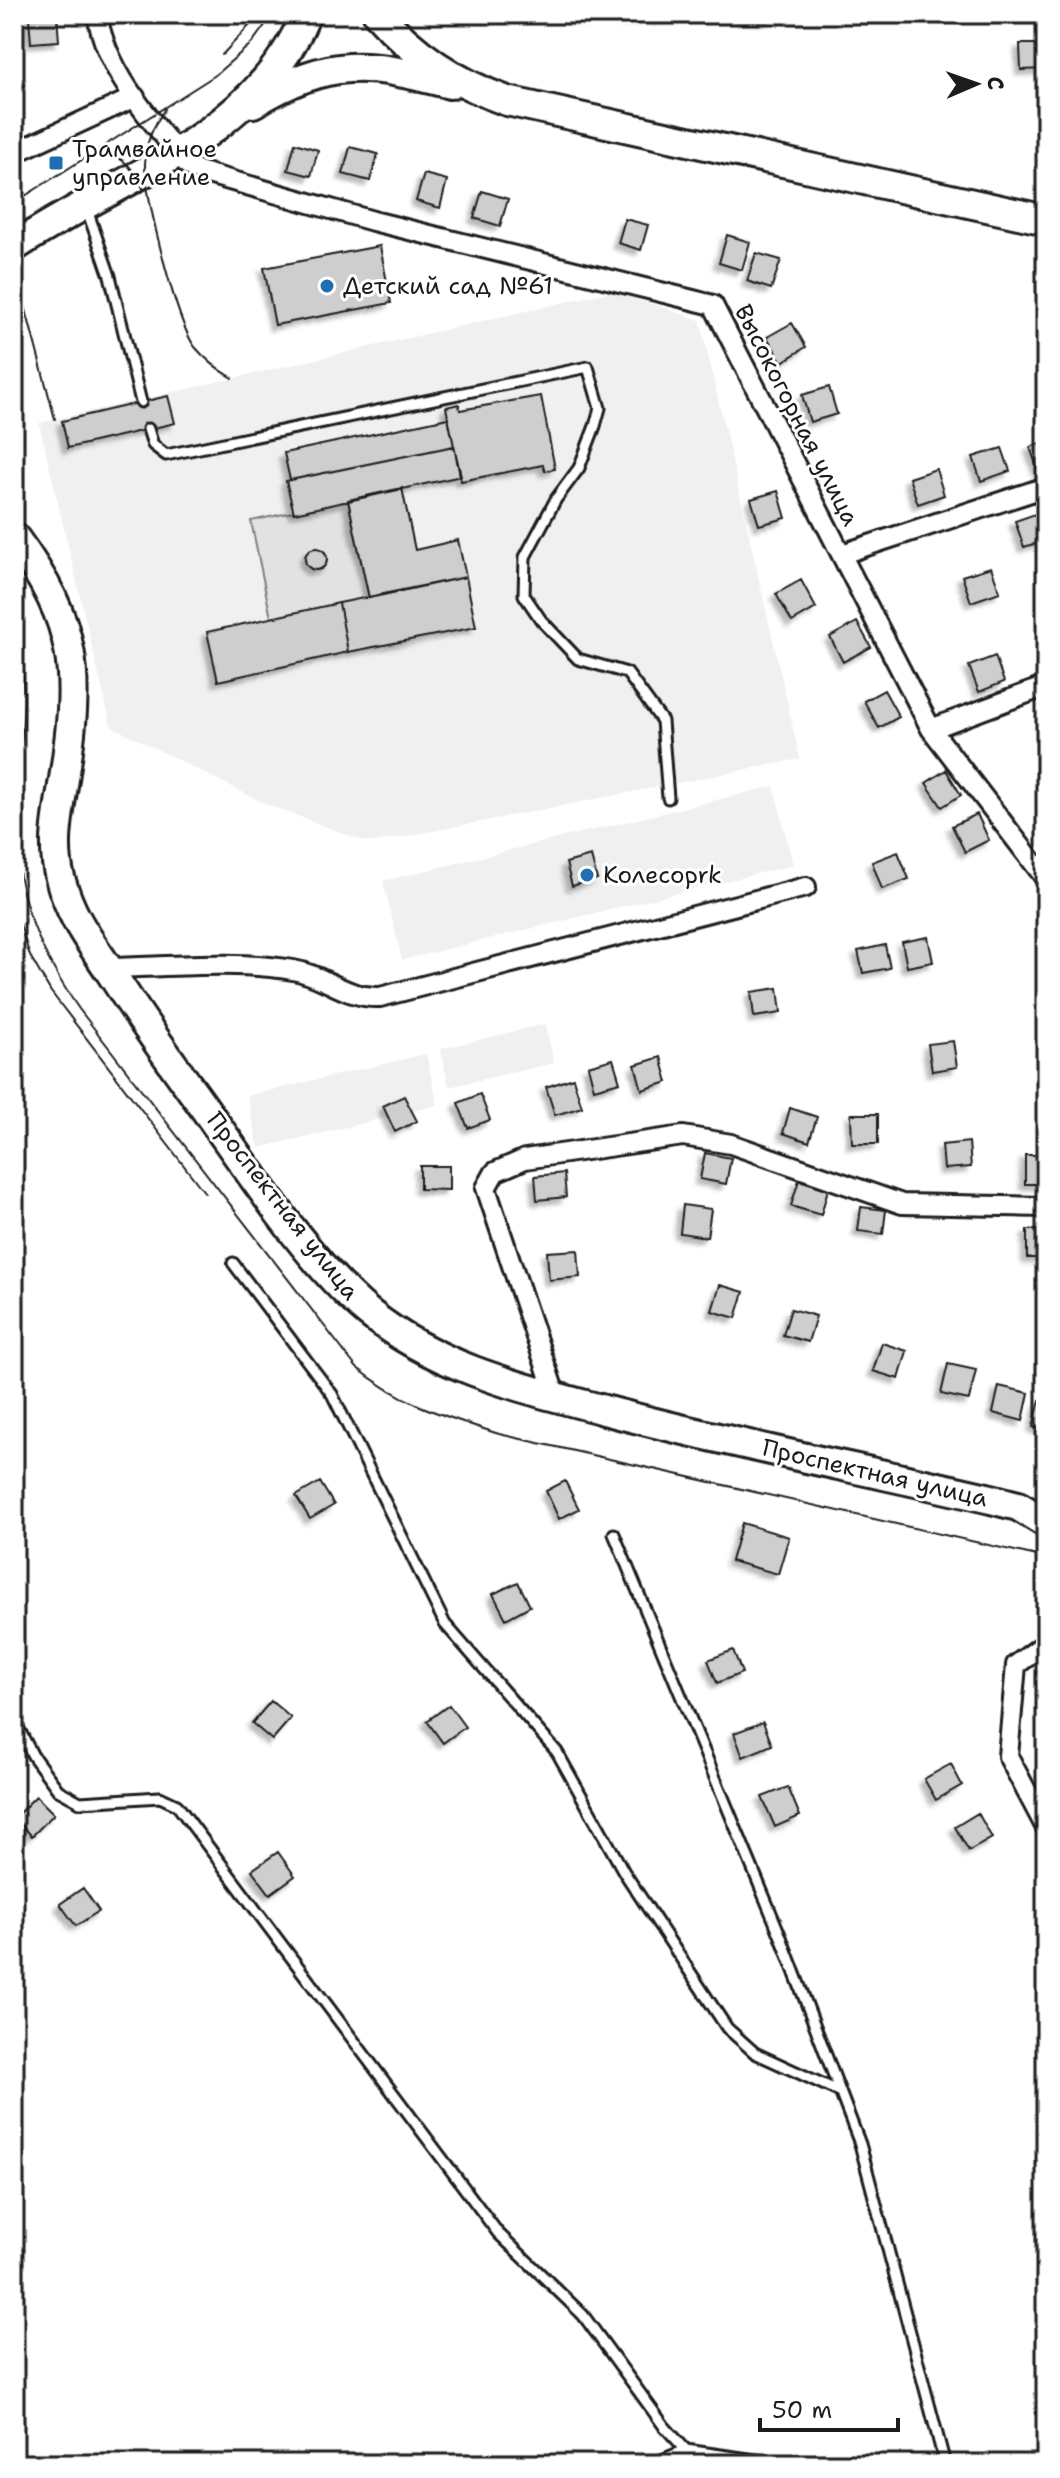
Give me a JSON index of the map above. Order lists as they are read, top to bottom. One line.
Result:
{"streets":{"main road":["Проспектная улица"],"street":["Высокогорная улица"]},"places":{"transit":["Трамвайное управление"],"other":["Детский сад №61","Колесоprk"]},"scale_bar":"50 m","north":"right"}
